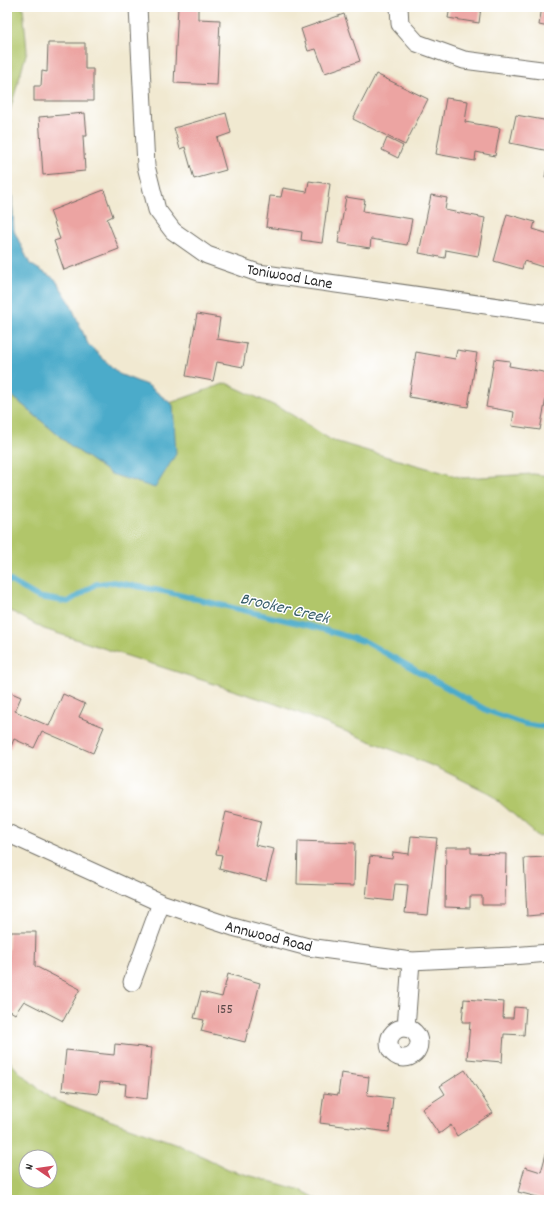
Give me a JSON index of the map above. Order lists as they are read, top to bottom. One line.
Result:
{"streets":{"street":["Toniwood Lane","Annwood Road"]},"water":["Brooker Creek"],"house_numbers":["155"],"north":"left"}
